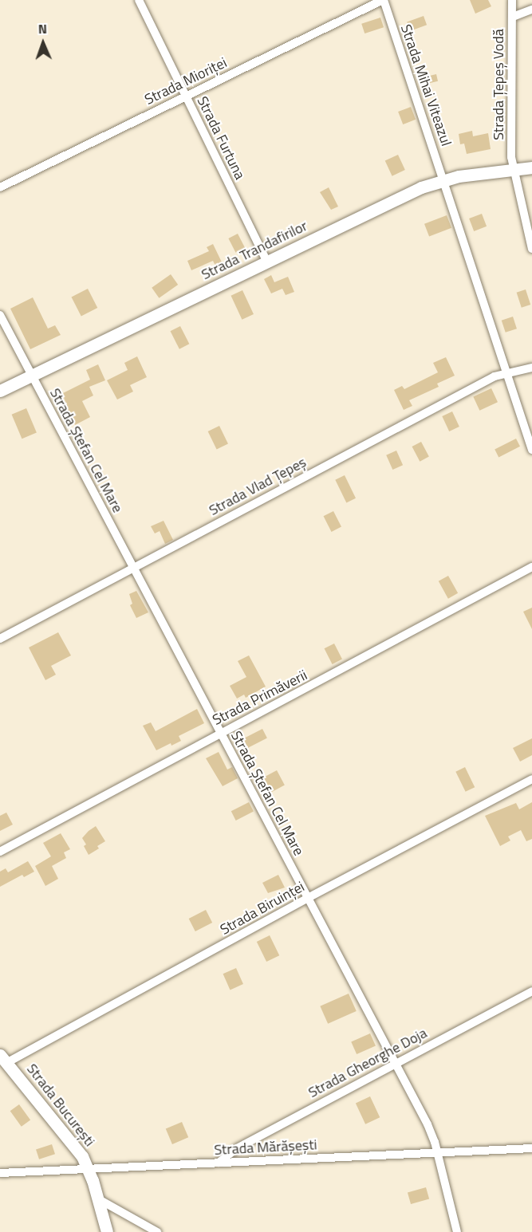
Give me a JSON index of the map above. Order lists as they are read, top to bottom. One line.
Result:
{"streets":{"main road":["Strada Trandafirilor","Strada București"],"street":["Strada Mioriței","Strada Țepeș Vodă","Strada Mihai Viteazul","Strada Furtuna","Strada Ștefan Cel Mare","Strada Vlad Țepeș","Strada Primăverii","Strada Biruinței","Strada Gheorghe Doja","Strada Mărășești"]},"crossings":[["Strada Mioriței","Strada Mihai Viteazul"],["Strada Mioriței","Strada Furtuna"],["Strada Țepeș Vodă","Strada Trandafirilor"],["Strada Mihai Viteazul","Strada Trandafirilor"],["Strada Mihai Viteazul","Strada Vlad Țepeș"],["Strada Furtuna","Strada Trandafirilor"],["Strada Trandafirilor","Strada Ștefan Cel Mare"],["Strada Ștefan Cel Mare","Strada Vlad Țepeș"],["Strada Ștefan Cel Mare","Strada Primăverii"],["Strada Ștefan Cel Mare","Strada Biruinței"],["Strada Ștefan Cel Mare","Strada Gheorghe Doja"],["Strada Ștefan Cel Mare","Strada Mărășești"],["Strada Biruinței","Strada București"],["Strada Gheorghe Doja","Strada Mărășești"],["Strada București","Strada Mărășești"]],"north":"top"}
